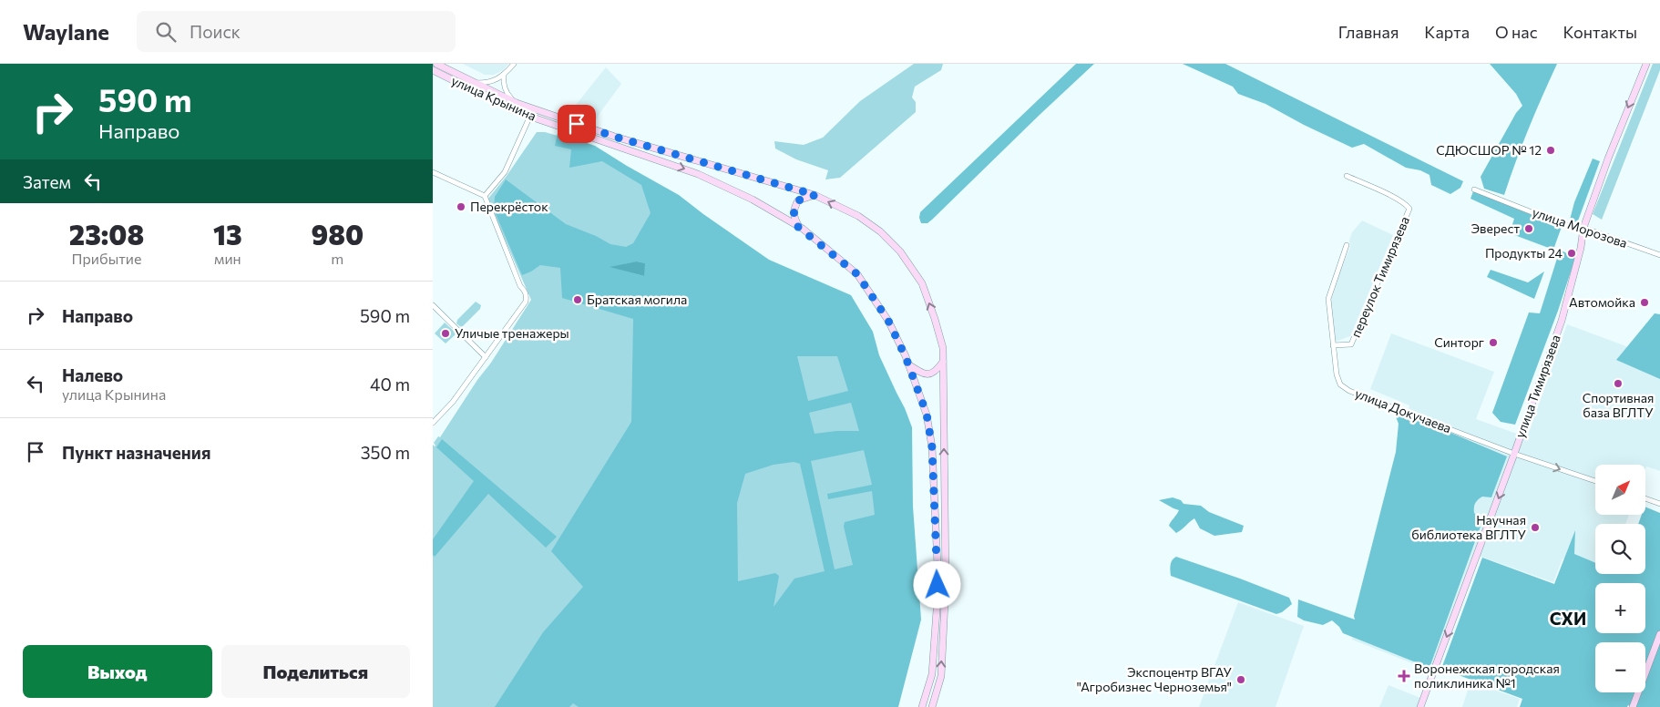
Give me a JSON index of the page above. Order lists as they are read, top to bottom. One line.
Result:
{"streets":{"main road":["улица Крынина","улица Тимирязева"],"street":["улица Морозова","переулок Тимирязева","улица Докучаева"]},"crossings":[["улица Морозова","улица Тимирязева"],["переулок Тимирязева","улица Докучаева"],["улица Тимирязева","улица Докучаева"]],"one_way":["улица Тимирязева"],"districts":["СХИ"],"places":{"other":["СДЮСШОР № 12","Перекрёсток","Эверест","Продукты 24","Братская могила","Автомойка","Уличые тренажеры","Синторг","Спортивная база ВГЛТУ","Научная библиотека ВГЛТУ","Экспоцентр ВГАУ \"Агробизнес Черноземья\""],"health":["Воронежская городская поликлиника №1"]},"north":"top right","page":{"header":"Waylane","search":"Поиск","nav":["Главная","Карта","О нас","Контакты"],"turn":["590 m","Направо"],"then":"Затем","eta":["23:08","Прибытие","13","мин","980","m"],"list":[{"name":"Направо","value":"590 m"},{"name":"Налево","note":"улица Крынина","value":"40 m"},{"name":"Пункт назначения","value":"350 m"}],"map_buttons":["+","−"],"buttons":["Выход","Поделиться"]}}
